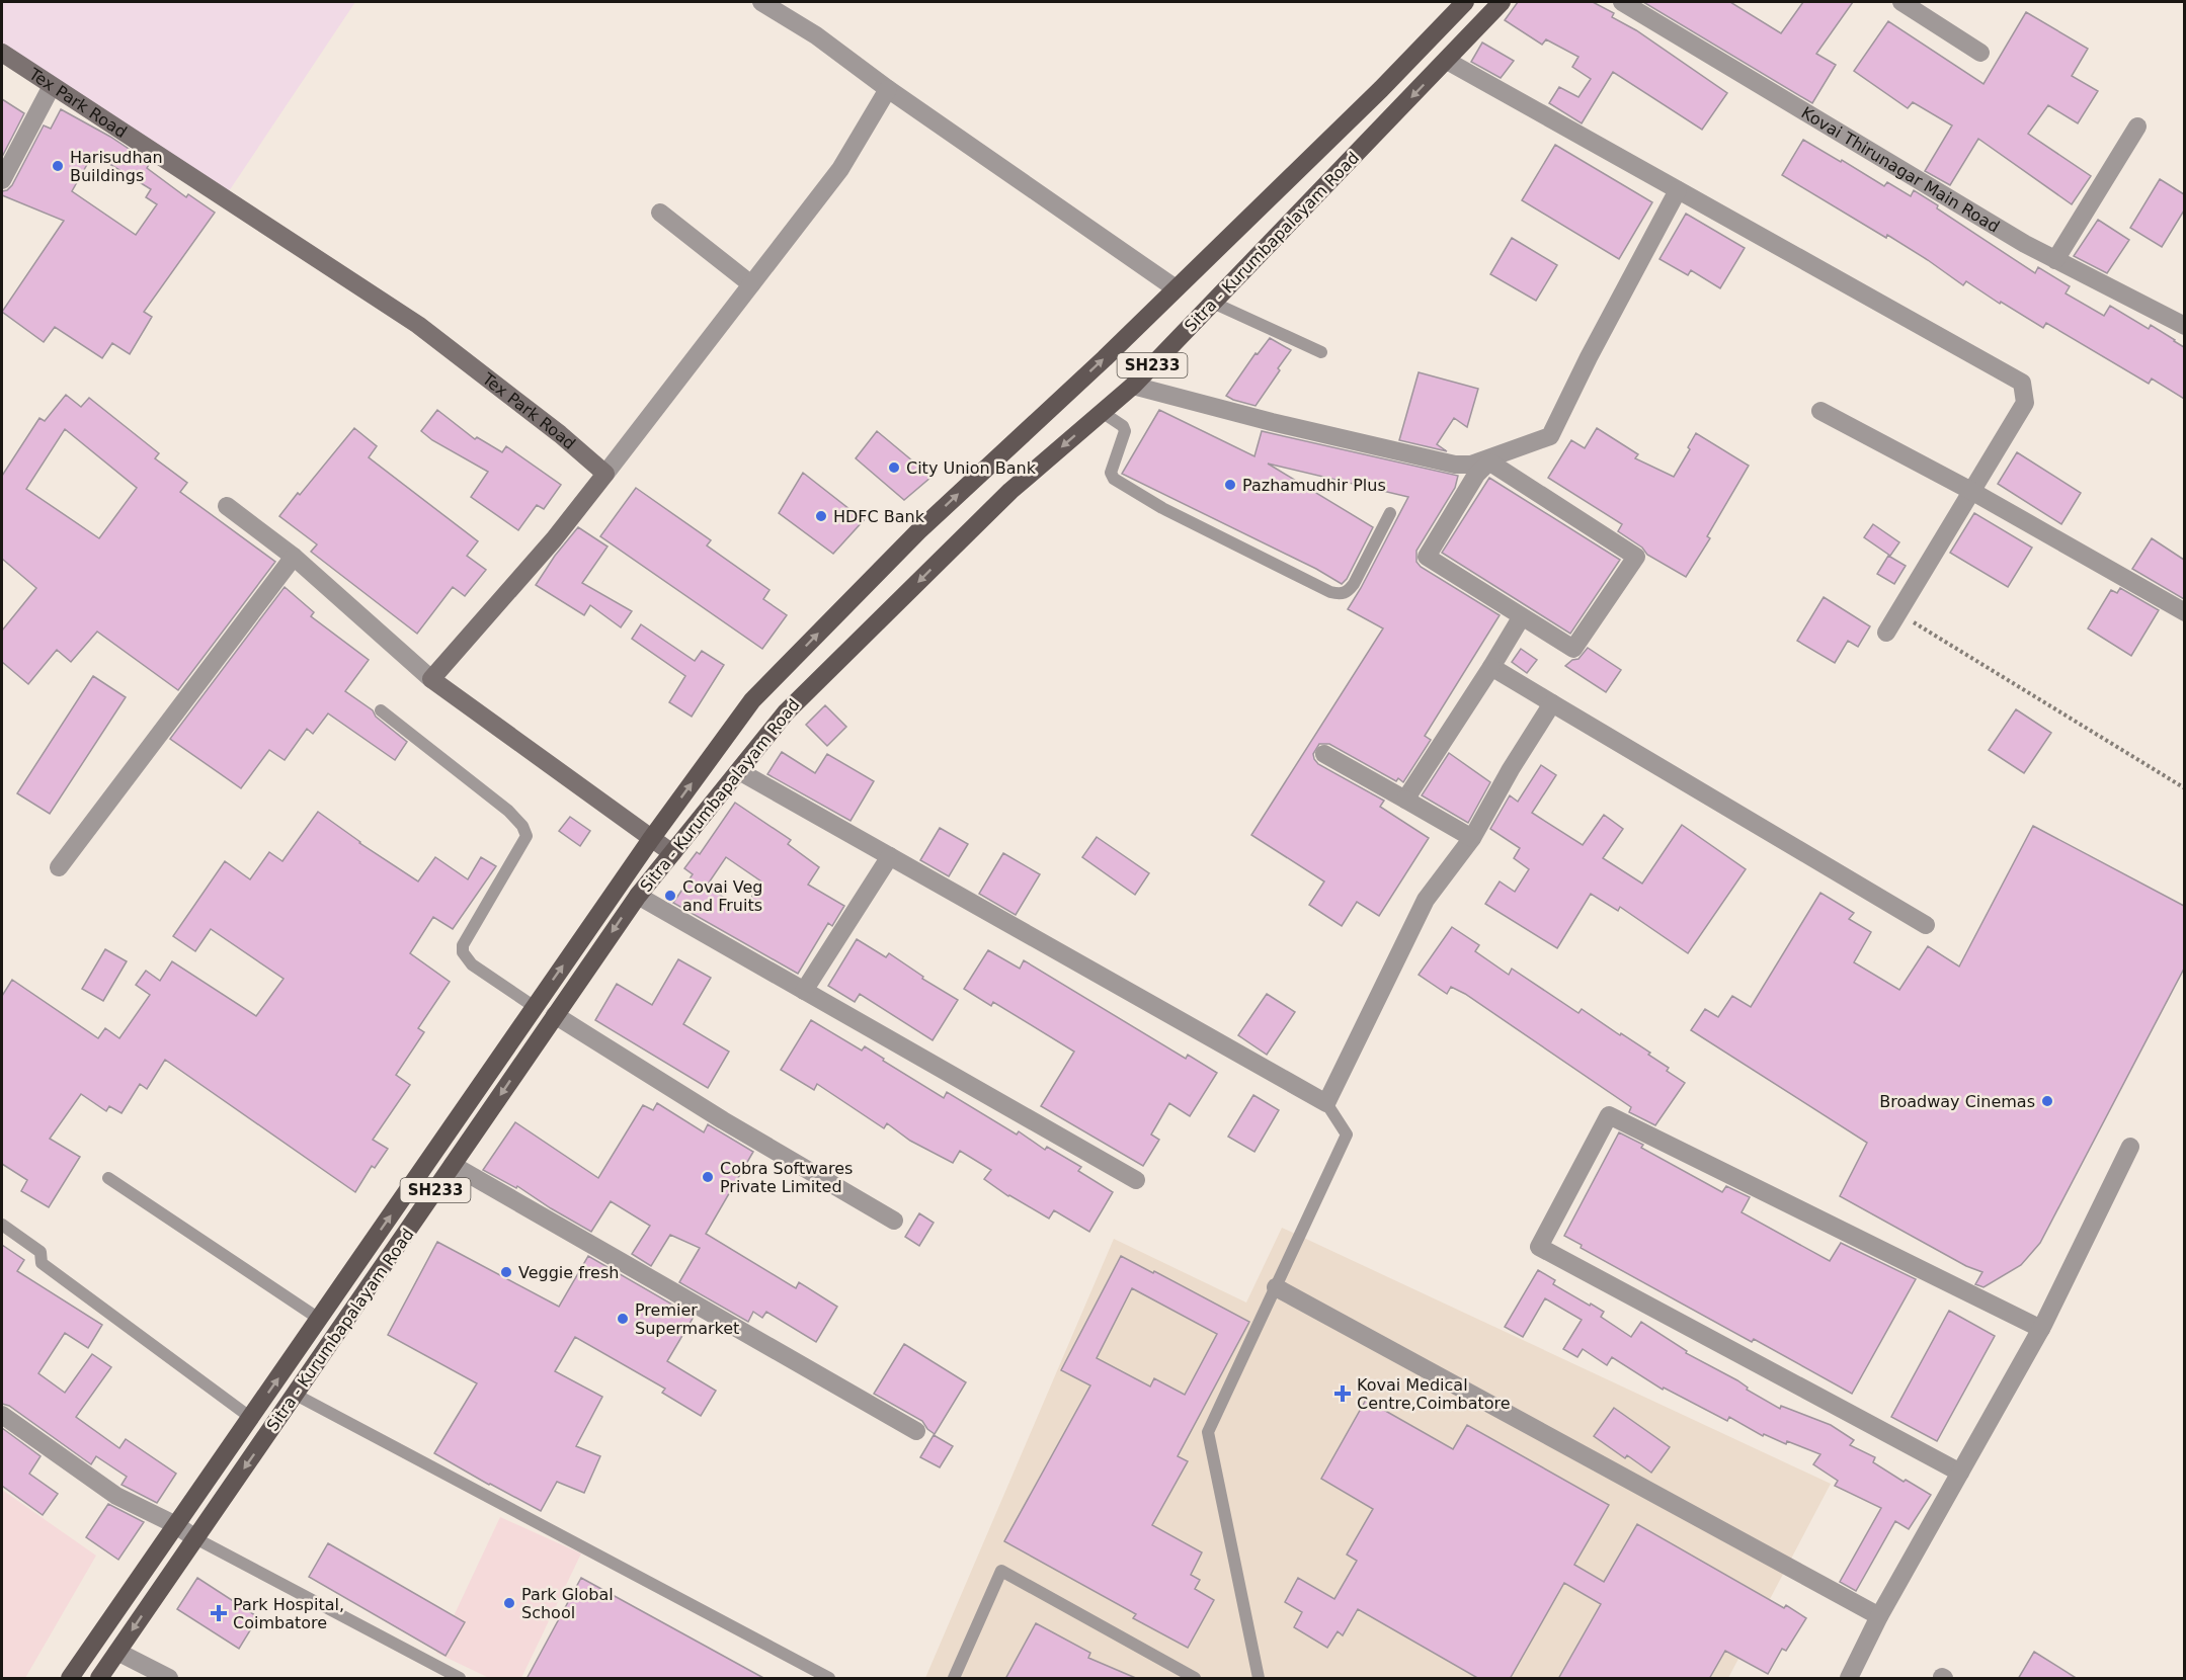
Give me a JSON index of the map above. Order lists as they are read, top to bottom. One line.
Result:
{"streets":{"main road":["Sitra - Kurumbapalayam Road","SH233"],"street":["Tex Park Road","Kovai Thirunagar Main Road"]},"places":{"other":["Harisudhan Buildings","City Union Bank","Pazhamudhir Plus","HDFC Bank","Covai Veg and Fruits","Broadway Cinemas","Cobra Softwares Private Limited","Veggie fresh","Premier Supermarket","Park Global School"],"health":["Kovai Medical Centre,Coimbatore","Park Hospital, Coimbatore"]}}
